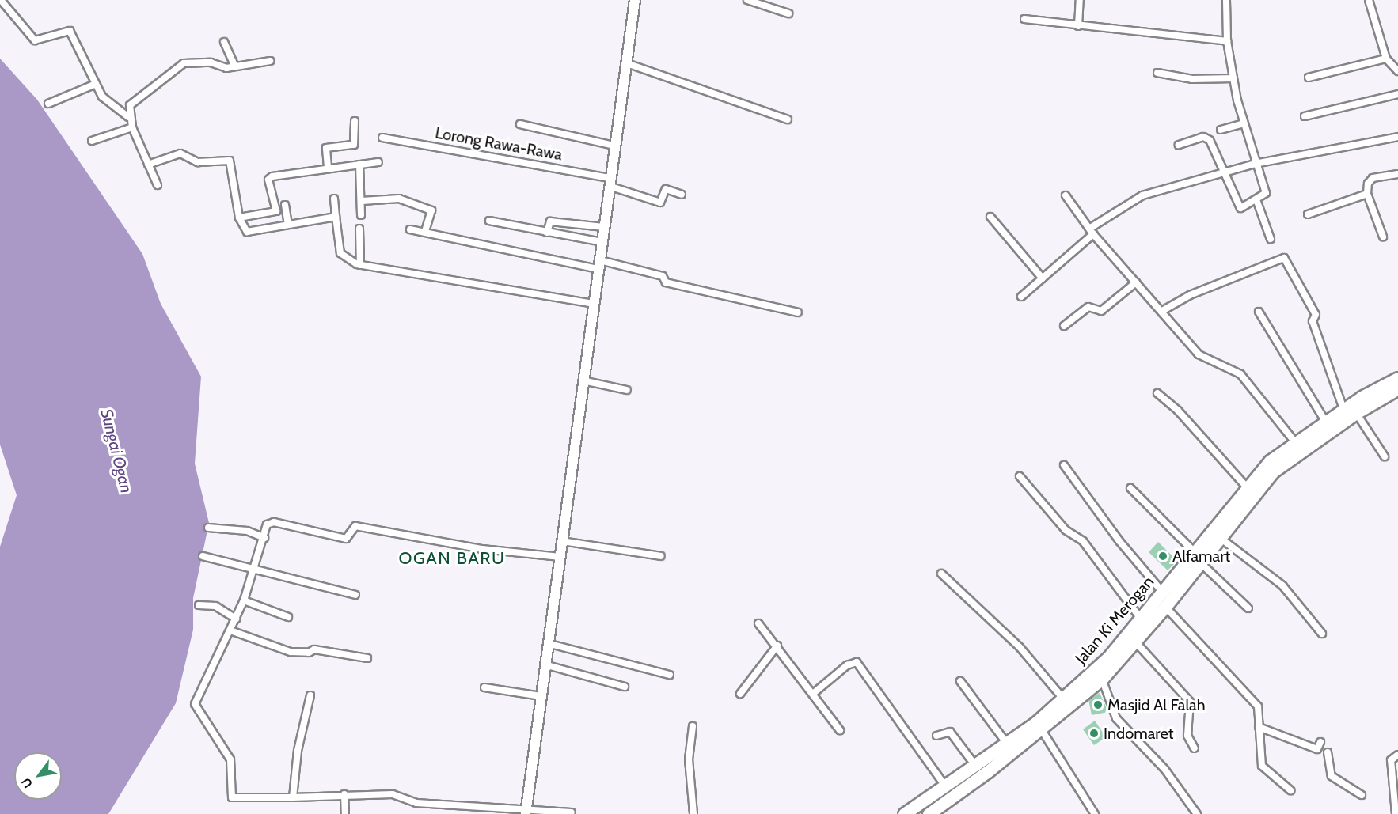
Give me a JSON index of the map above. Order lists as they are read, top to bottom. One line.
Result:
{"streets":{"highway":["Jalan Ki Merogan"],"street":["Lorong Rawa-Rawa"]},"districts":["OGAN BARU"],"water":["Sungai Ogan"],"places":["Alfamart","Masjid Al Falah","Indomaret"],"north":"bottom left"}
